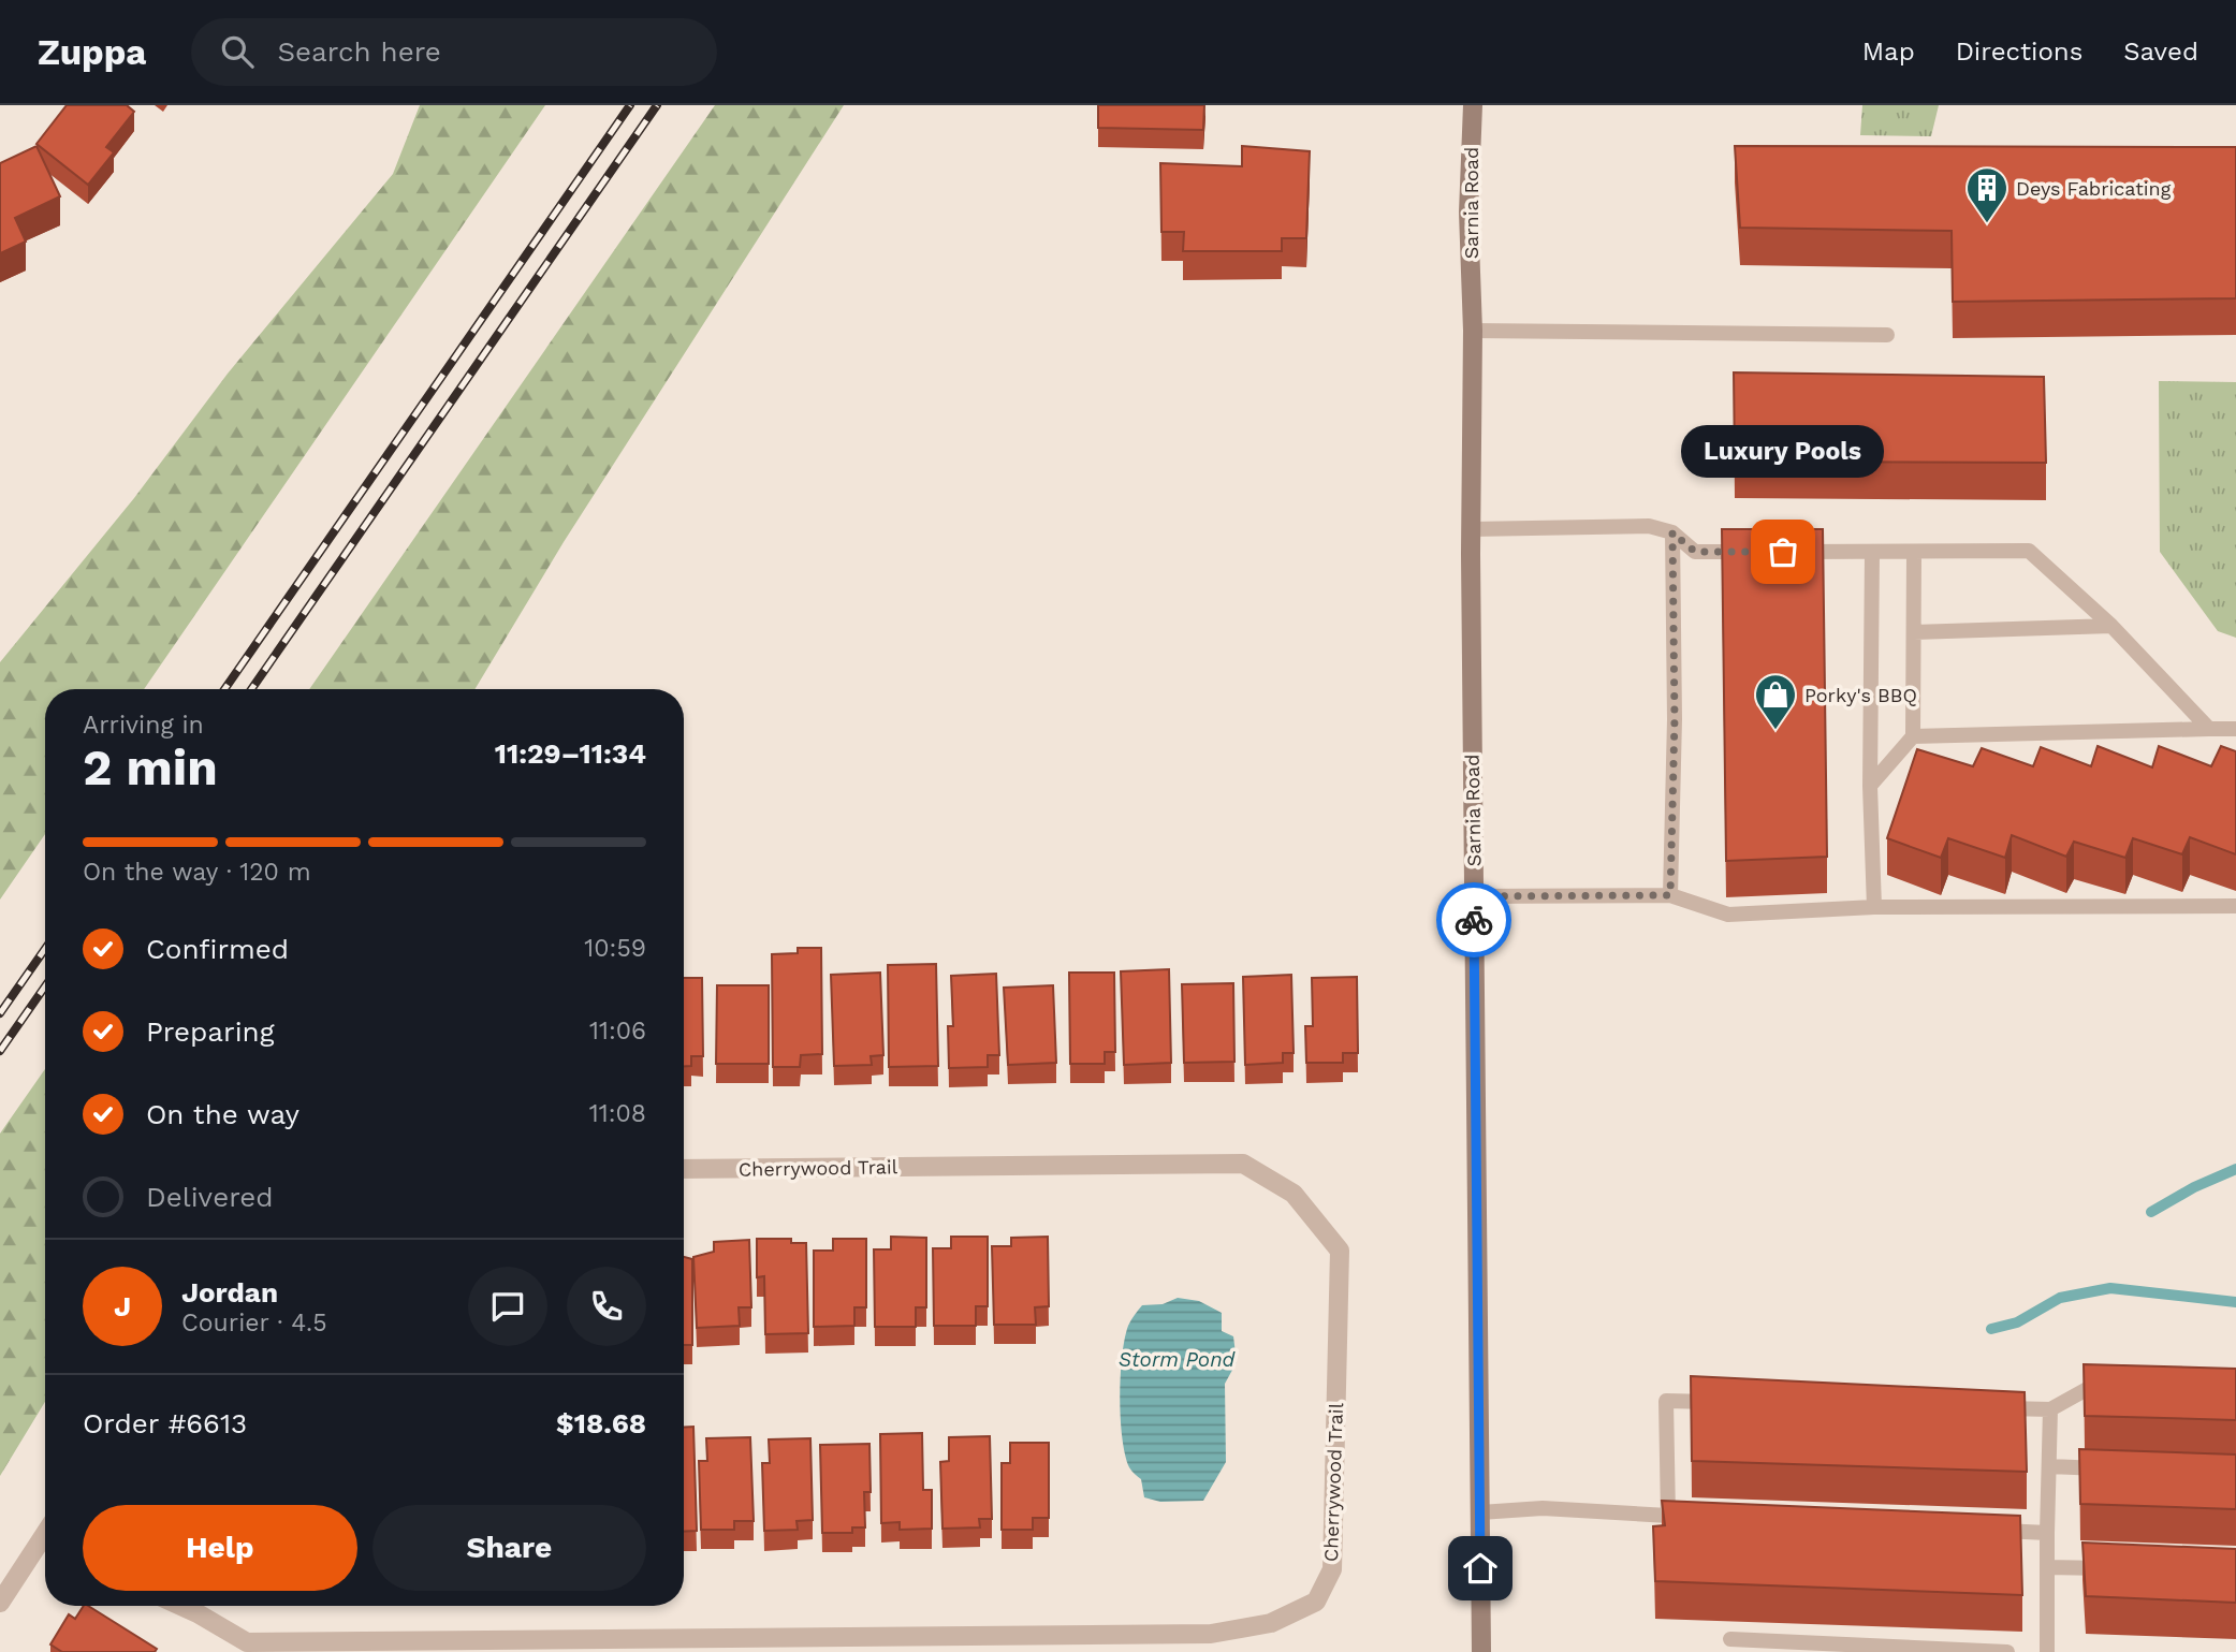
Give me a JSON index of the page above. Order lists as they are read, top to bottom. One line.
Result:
{"streets":{"main road":["Sarnia Road"],"street":["Cherrywood Trail"]},"water":["Storm Pond"],"places":{"building":["Deys Fabricating"],"other":["Luxury Pools"],"shop":["Porky's BBQ"]},"page":{"header":"Zuppa","search":"Search here","nav":["Map","Directions","Saved"],"bubble":"Luxury Pools","heading":["2 min","Arriving in","11:29–11:34"],"panel":["Jordan","Courier · 4.5","Order #6613","$18.68"],"bar":"On the way · 120 m","list":[["Confirmed","10:59"],["Preparing","11:06"],["On the way","11:08"],"Delivered"],"round":"J","buttons":["Help","Share"]}}
